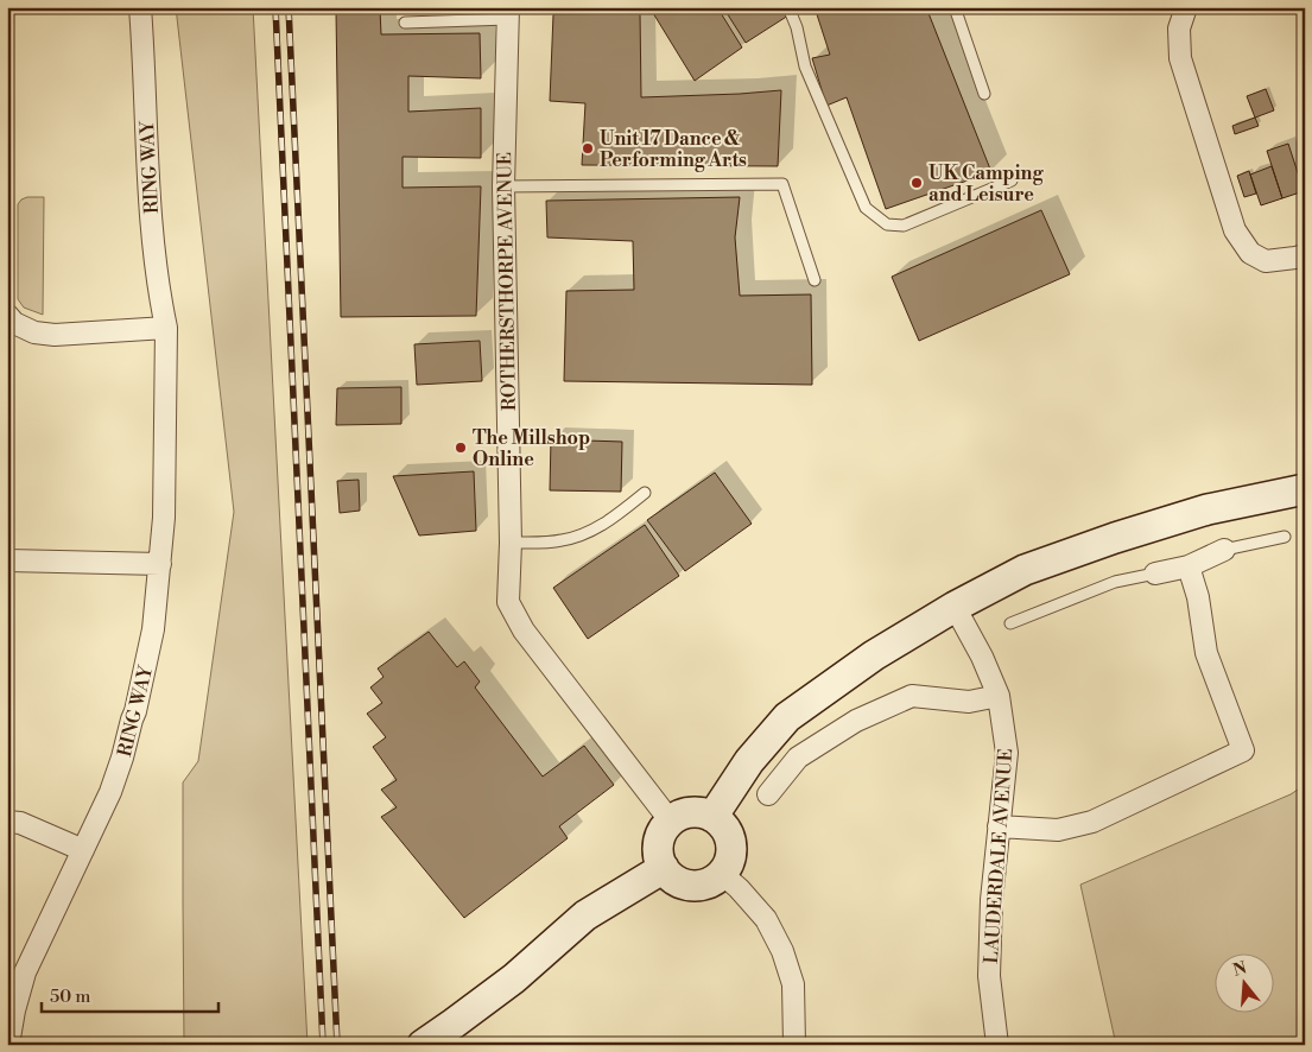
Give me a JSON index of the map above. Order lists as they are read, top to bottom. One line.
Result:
{"streets":{"street":["RING WAY","ROTHERSTHORPE AVENUE","LAUDERDALE AVENUE"]},"places":["Unit 17 Dance & Performing Arts","UK Camping and Leisure","The Millshop Online"],"scale_bar":"50 m","north":"top"}
